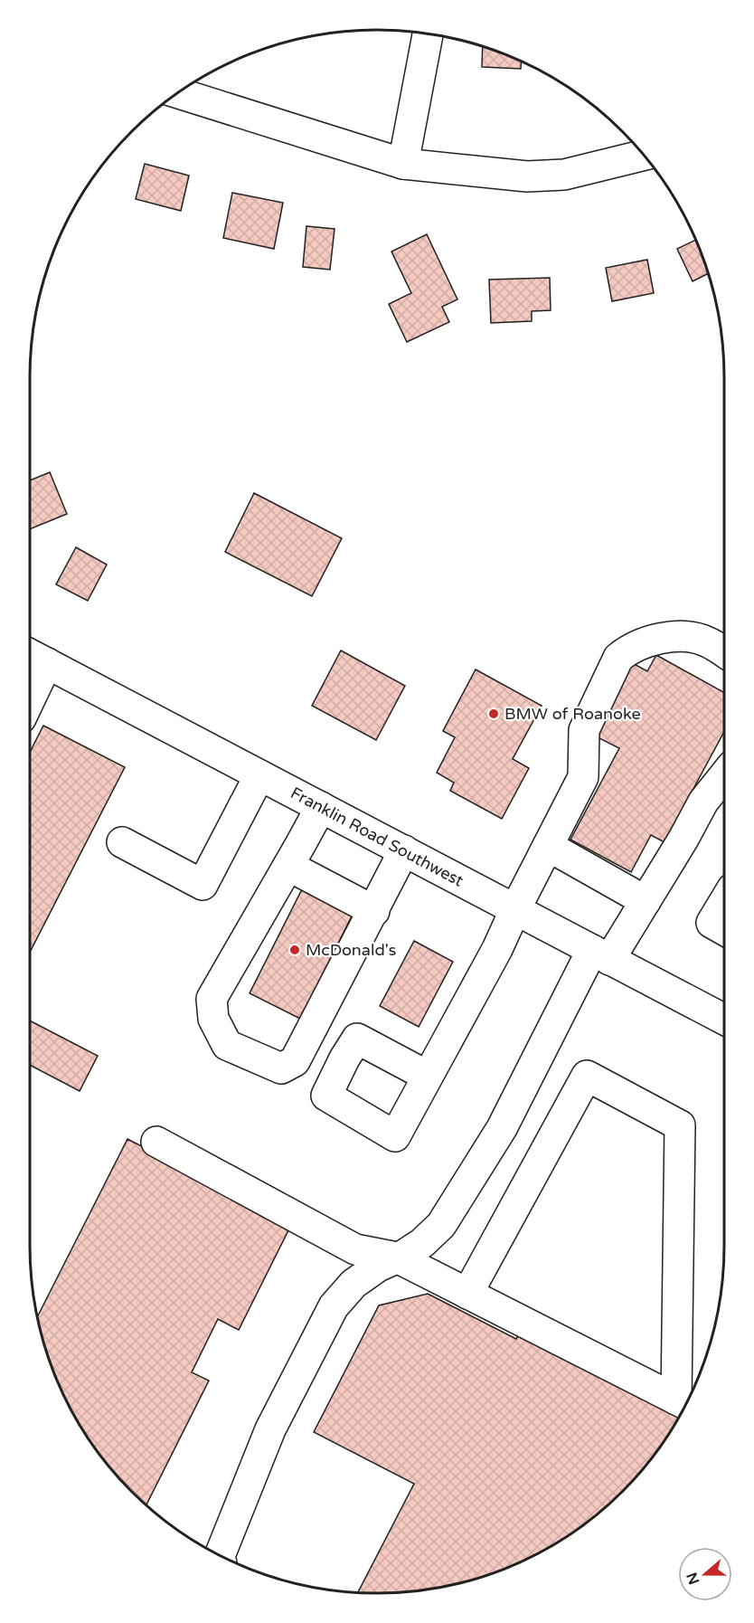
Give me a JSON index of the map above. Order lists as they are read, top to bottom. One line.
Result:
{"streets":{"main road":["Franklin Road Southwest"]},"places":["BMW of Roanoke","McDonald's"],"north":"left"}
